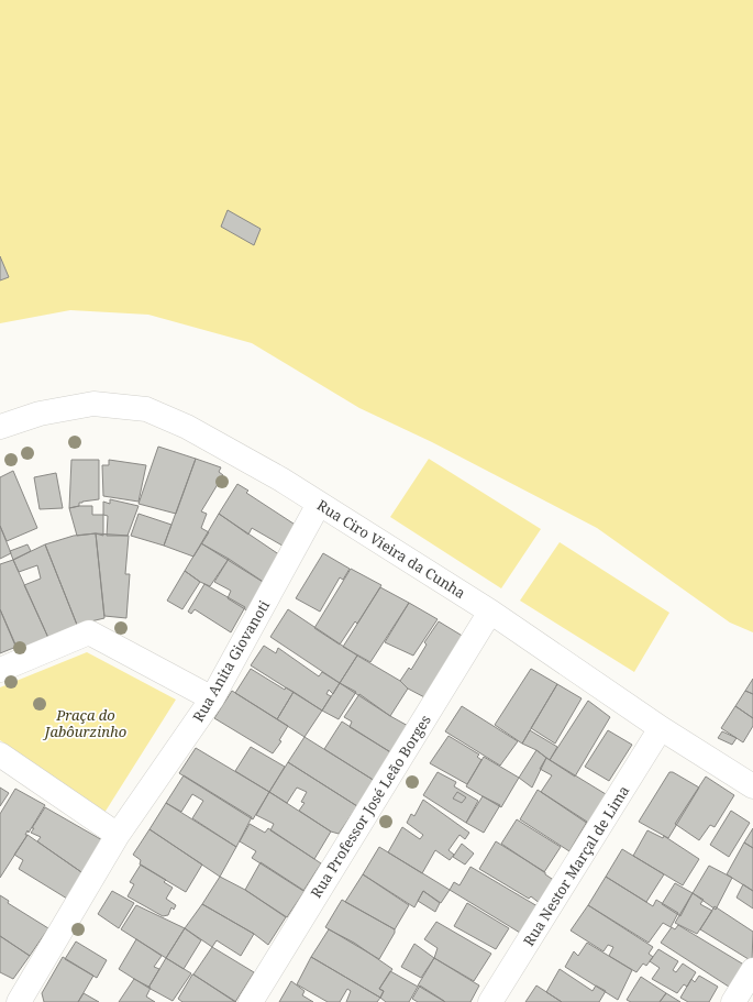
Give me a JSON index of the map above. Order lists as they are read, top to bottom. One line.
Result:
{"streets":{"street":["Rua Ciro Vieira da Cunha","Rua Anita Giovanoti","Rua Professor José Leão Borges","Rua Nestor Marçal de Lima"]},"crossings":[["Rua Ciro Vieira da Cunha","Rua Anita Giovanoti"],["Rua Ciro Vieira da Cunha","Rua Professor José Leão Borges"],["Rua Ciro Vieira da Cunha","Rua Nestor Marçal de Lima"]],"parks":["Praça do Jabôurzinho"]}
